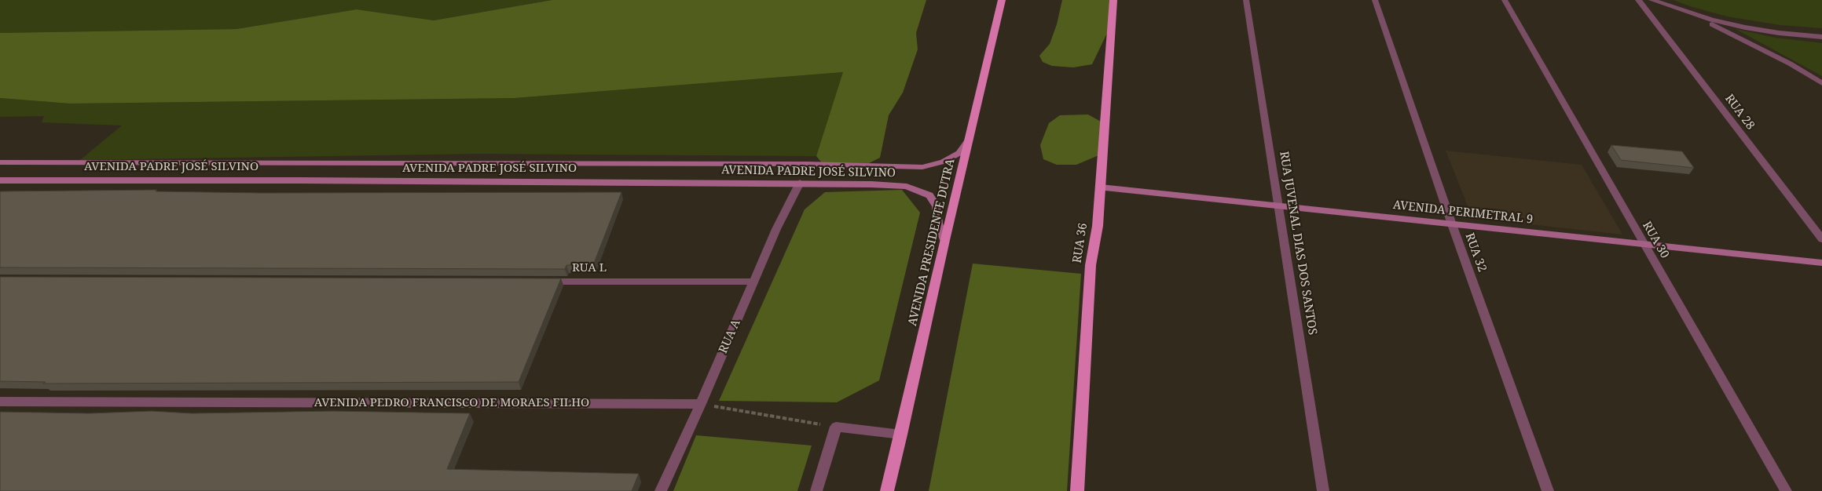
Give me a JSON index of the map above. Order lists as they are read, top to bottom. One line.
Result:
{"streets":{"highway":["AVENIDA PRESIDENTE DUTRA","RUA 36"],"main road":["AVENIDA PADRE JOSÉ SILVINO","AVENIDA PERIMETRAL 9"],"street":["RUA 28","RUA 30","RUA JUVENAL DIAS DOS SANTOS","RUA 32","RUA L","RUA A","AVENIDA PEDRO FRANCISCO DE MORAES FILHO"]},"crossings":[["AVENIDA PADRE JOSÉ SILVINO","AVENIDA PRESIDENTE DUTRA"],["AVENIDA PADRE JOSÉ SILVINO","RUA A"],["AVENIDA PERIMETRAL 9","RUA 30"],["AVENIDA PERIMETRAL 9","RUA 36"],["AVENIDA PERIMETRAL 9","RUA JUVENAL DIAS DOS SANTOS"],["AVENIDA PERIMETRAL 9","RUA 32"],["RUA L","RUA A"],["RUA A","AVENIDA PEDRO FRANCISCO DE MORAES FILHO"]]}
